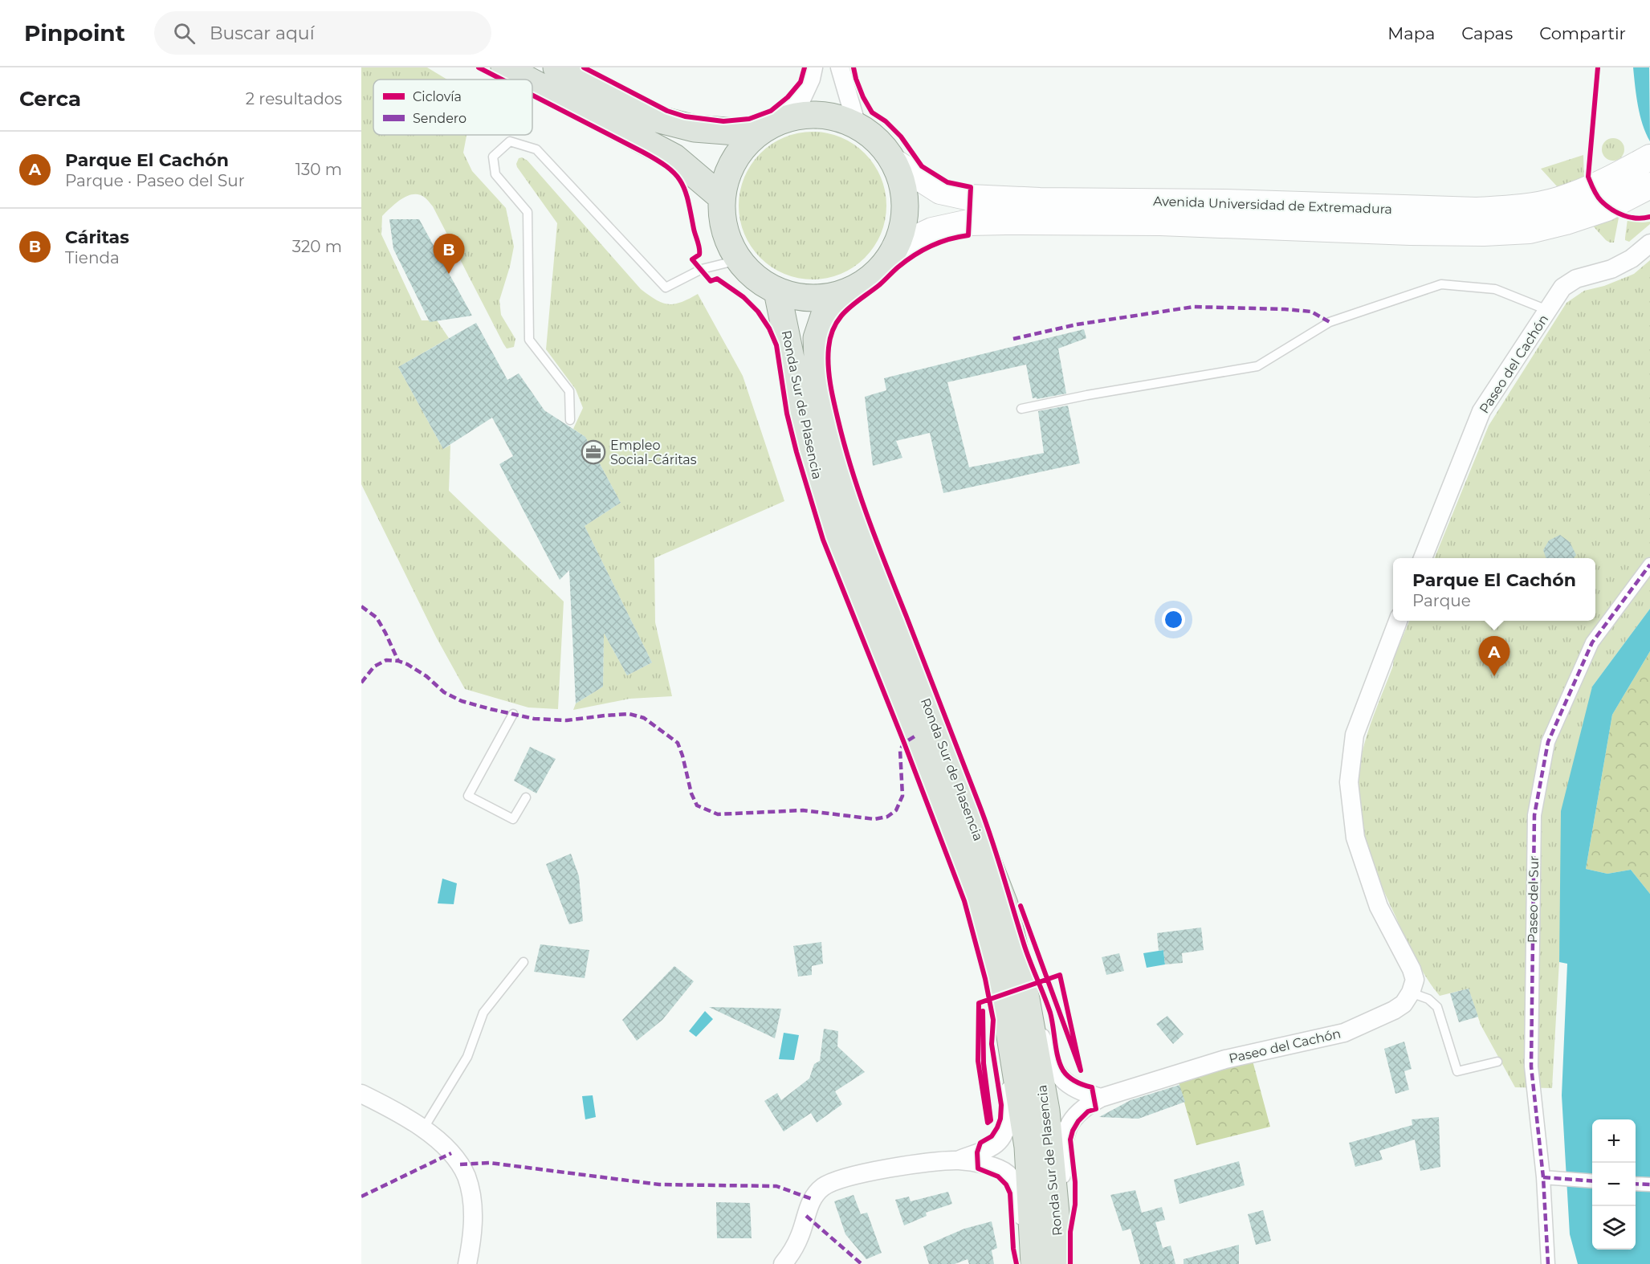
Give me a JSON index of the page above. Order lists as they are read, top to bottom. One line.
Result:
{"streets":{"main road":["Avenida Universidad de Extremadura","Ronda Sur de Plasencia"],"street":["Paseo del Cachón","Paseo del Sur"]},"crossings":[["Avenida Universidad de Extremadura","Ronda Sur de Plasencia"],["Paseo del Cachón","Ronda Sur de Plasencia"]],"places":{"office":["Empleo Social-Cáritas"]},"legend":["Ciclovía","Sendero"],"page":{"header":"Pinpoint","search":"Buscar aquí","nav":["Mapa","Capas","Compartir"],"heading":["Cerca","2 resultados"],"list":[{"mark":"A","name":"Parque El Cachón","note":"Parque · Paseo del Sur","value":"130 m"},{"mark":"B","name":"Cáritas","note":"Tienda","value":"320 m"}],"pins":["B","A"],"popup":["Parque El Cachón","Parque"],"map_buttons":["+","−"]}}
